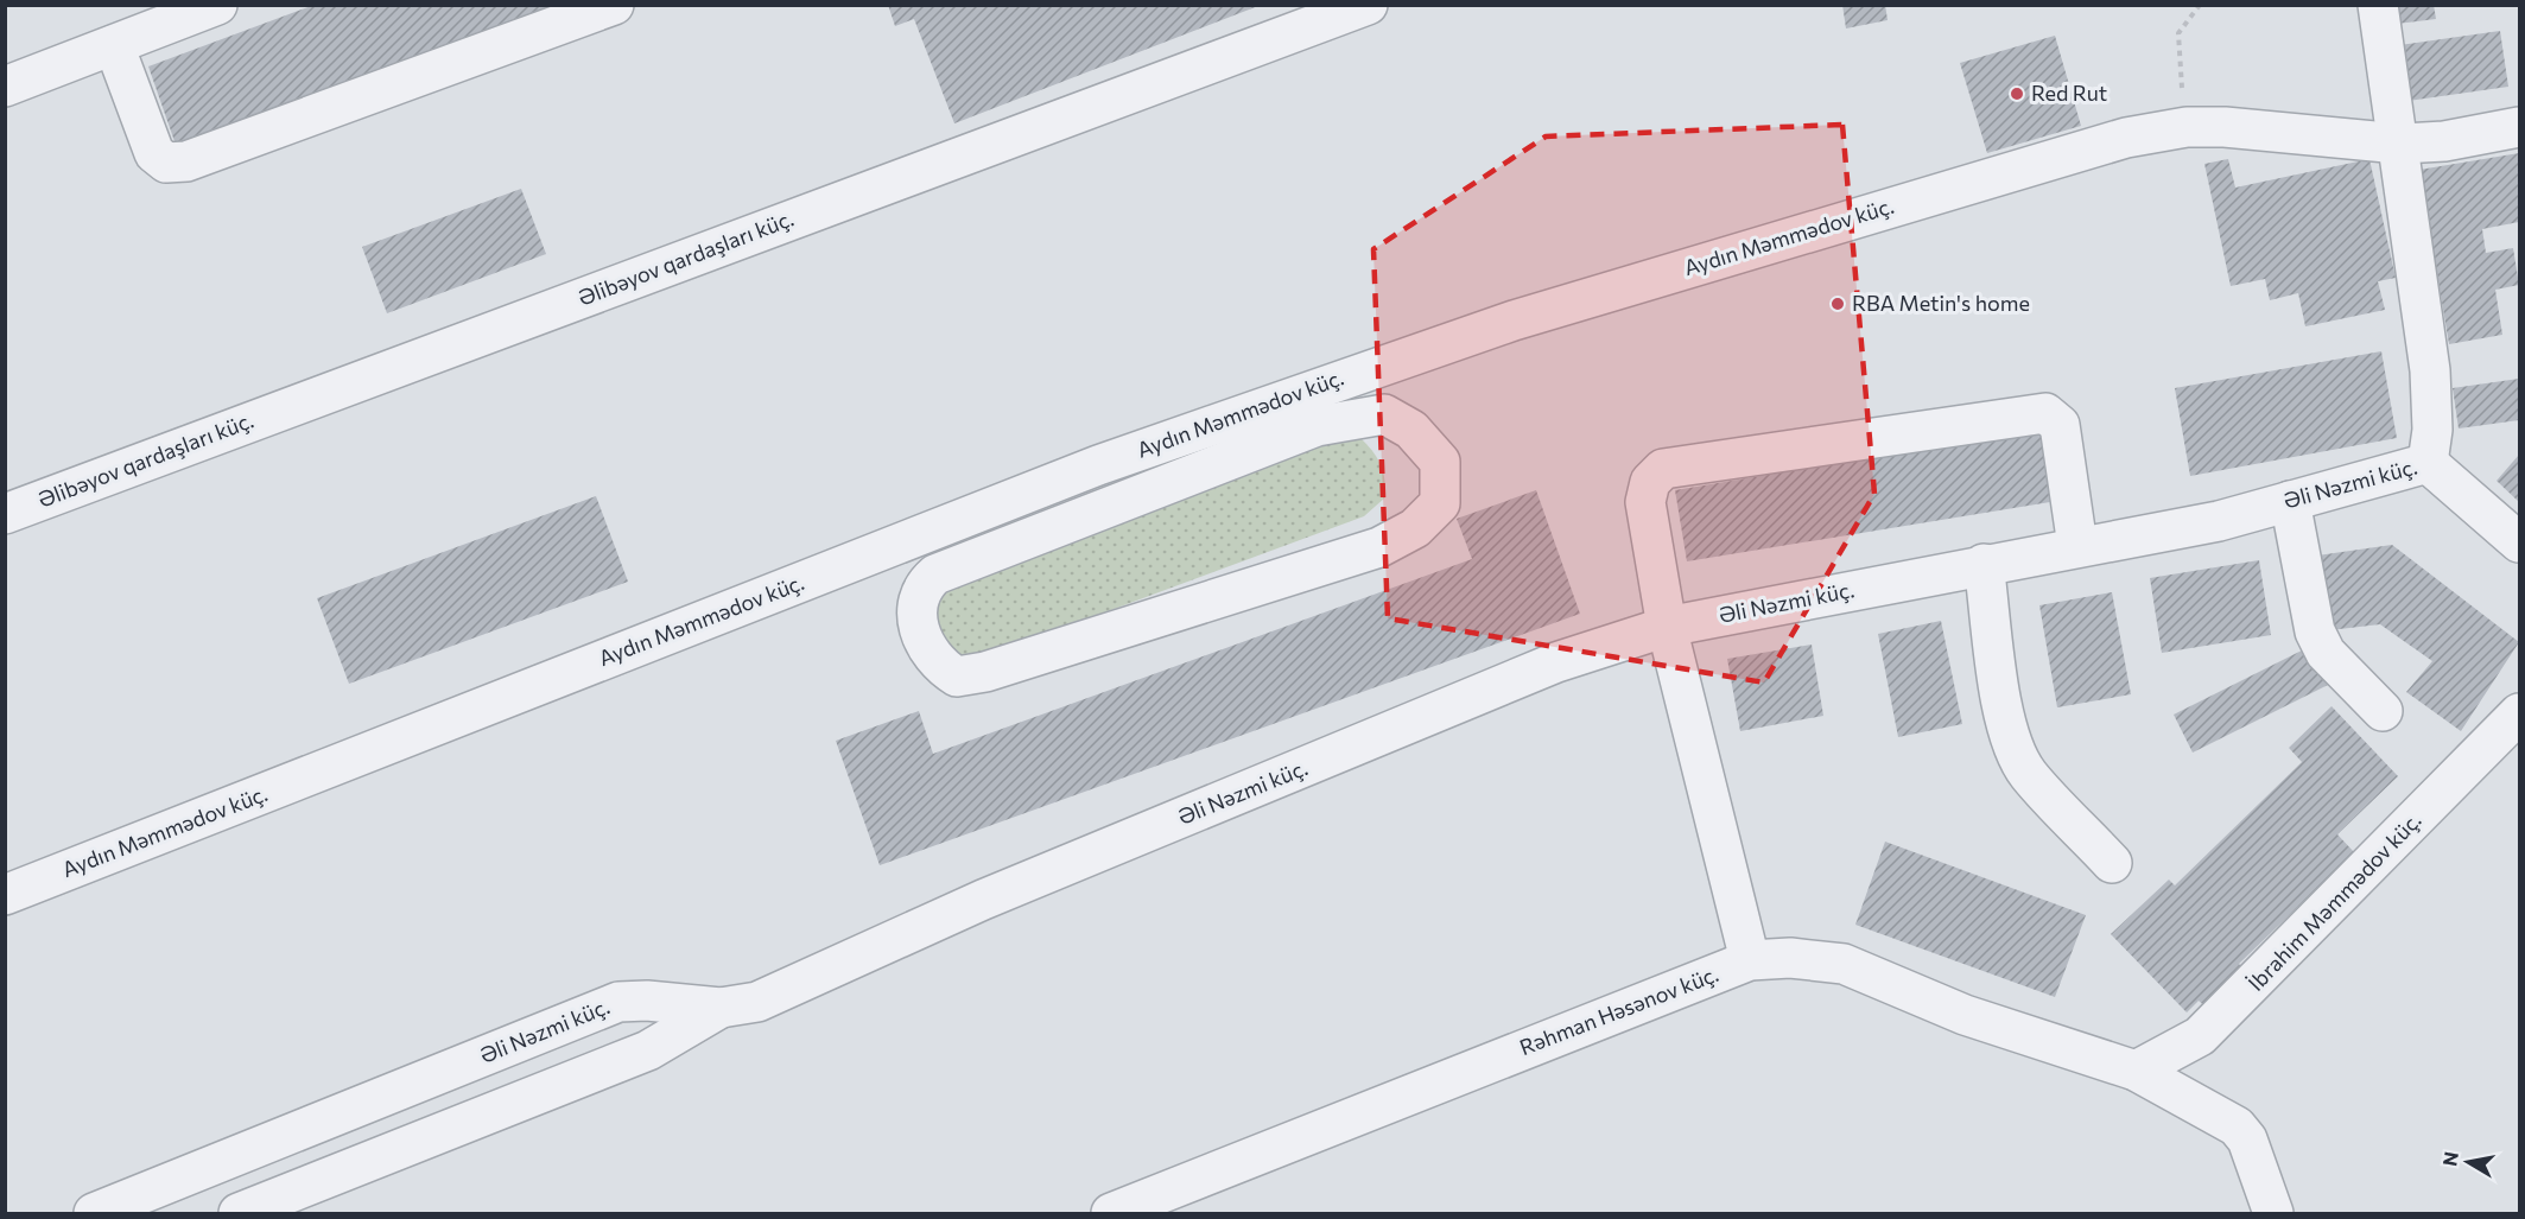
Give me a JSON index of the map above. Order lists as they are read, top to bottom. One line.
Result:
{"streets":{"street":["Aydın Məmmədov küç.","Əlibəyov qardaşları küç.","Əli Nəzmi küç.","İbrahim Məmmədov küç.","Rəhman Həsənov küç."]},"crossings":[["İbrahim Məmmədov küç.","Rəhman Həsənov küç."]],"places":["Red Rut","RBA Metin's home"],"north":"left"}
